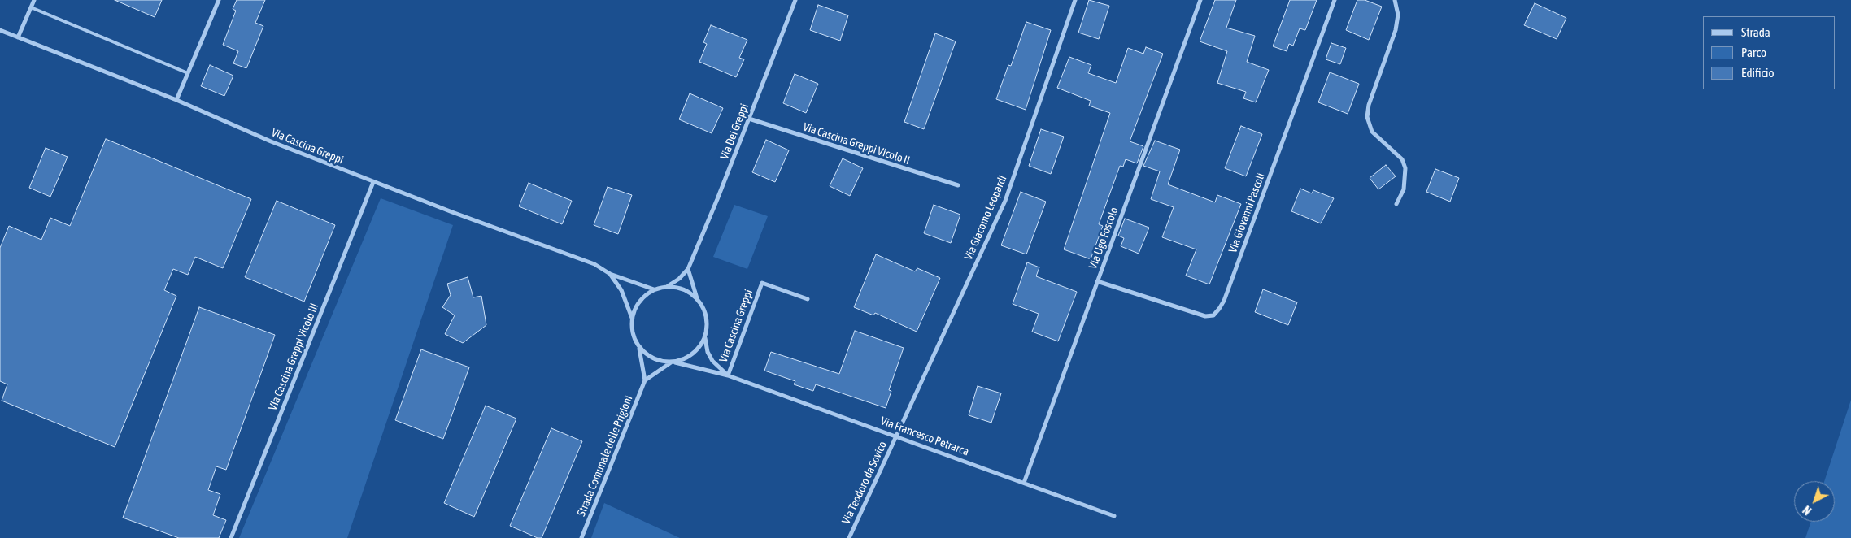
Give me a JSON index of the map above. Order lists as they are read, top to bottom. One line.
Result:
{"streets":{"street":["Via Dei Greppi","Via Cascina Greppi Vicolo II","Via Cascina Greppi","Via Giovanni Pascoli","Via Giacomo Leopardi","Via Ugo Foscolo","Via Cascina Greppi Vicolo III","Via Francesco Petrarca","Strada Comunale delle Prigioni","Via Teodoro da Sovico"]},"crossings":[["Via Dei Greppi","Via Cascina Greppi Vicolo II"],["Via Cascina Greppi","Via Cascina Greppi Vicolo III"],["Via Cascina Greppi","Via Francesco Petrarca"],["Via Giovanni Pascoli","Via Ugo Foscolo"],["Via Giacomo Leopardi","Via Francesco Petrarca"],["Via Giacomo Leopardi","Via Teodoro da Sovico"],["Via Ugo Foscolo","Via Francesco Petrarca"],["Via Francesco Petrarca","Via Teodoro da Sovico"]],"legend":["Strada","Parco","Edificio"],"north":"bottom left"}
